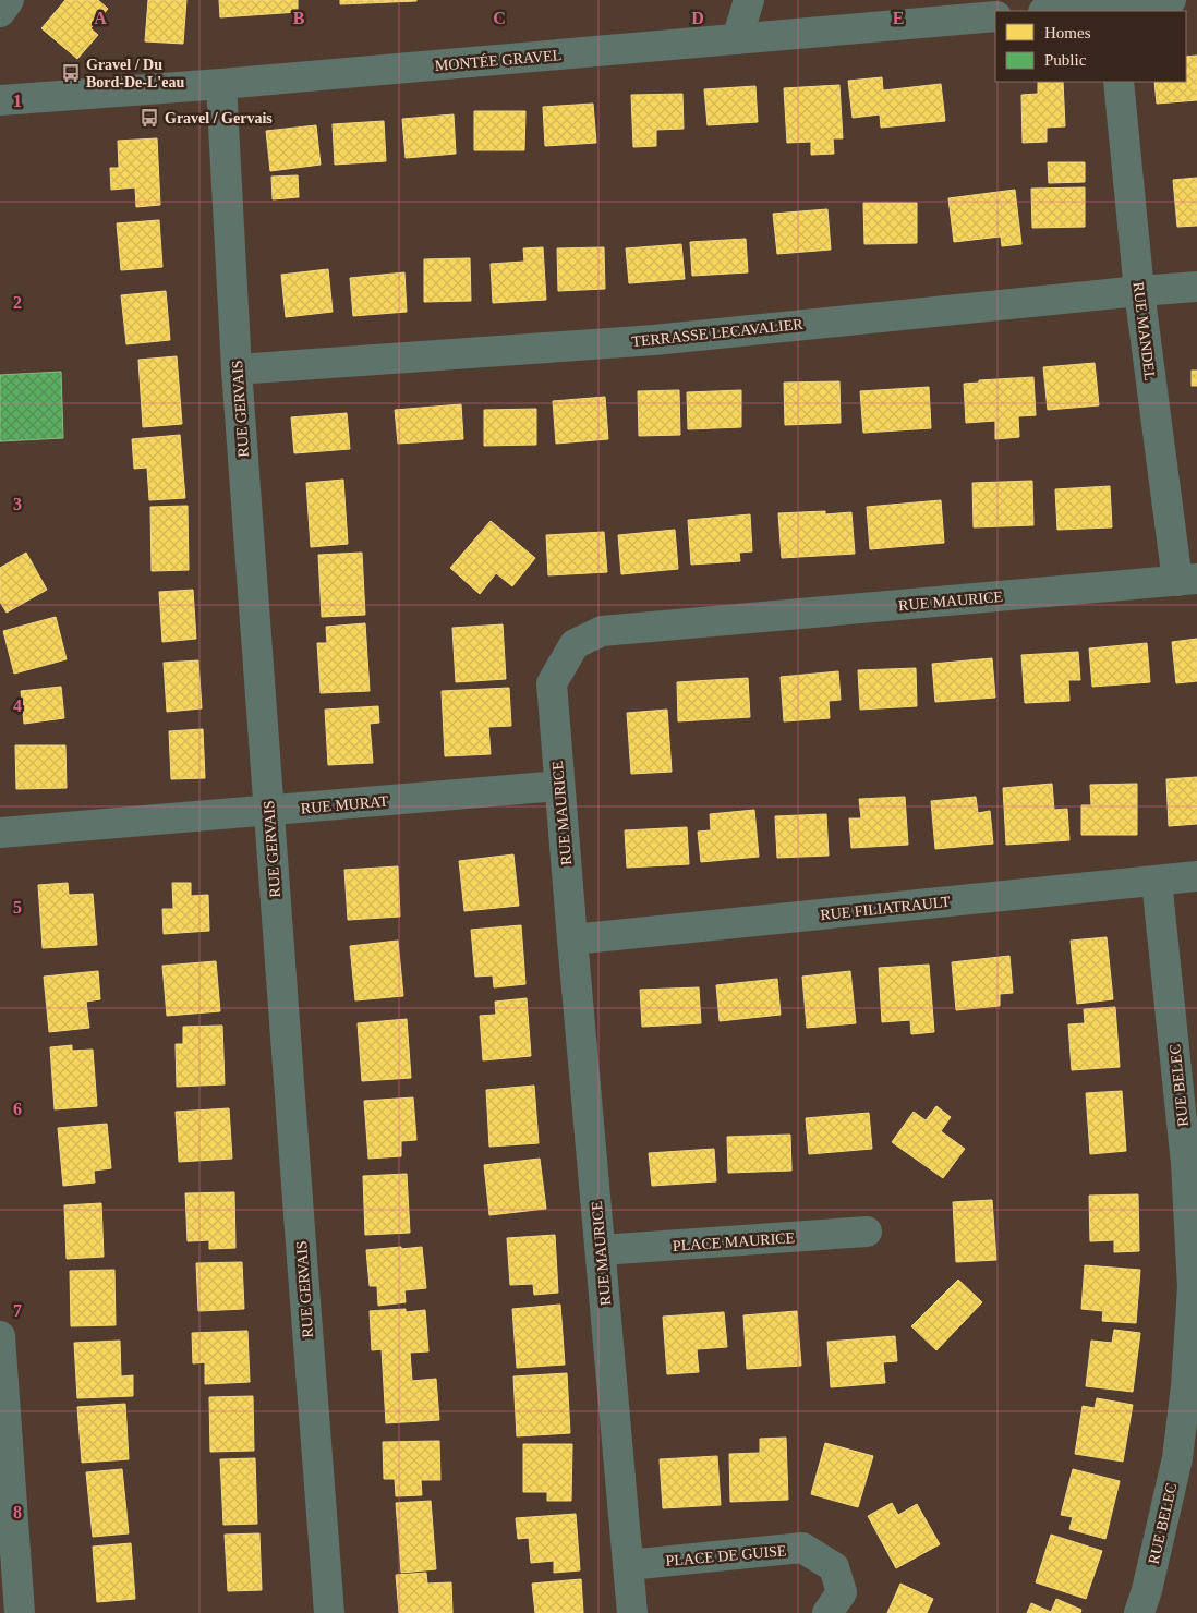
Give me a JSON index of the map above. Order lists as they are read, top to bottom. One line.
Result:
{"streets":{"street":["MONTÉE GRAVEL","RUE MANDEL","TERRASSE LECAVALIER","RUE GERVAIS","RUE MAURICE","RUE MURAT","RUE FILIATRAULT","RUE BELEC","PLACE MAURICE","PLACE DE GUISE"]},"crossings":[["MONTÉE GRAVEL","RUE GERVAIS"],["RUE MANDEL","TERRASSE LECAVALIER"],["RUE MANDEL","RUE MAURICE"],["TERRASSE LECAVALIER","RUE GERVAIS"],["RUE GERVAIS","RUE MURAT"],["RUE MAURICE","RUE MURAT"],["RUE MAURICE","RUE FILIATRAULT"],["RUE MAURICE","PLACE MAURICE"],["RUE MAURICE","PLACE DE GUISE"],["RUE FILIATRAULT","RUE BELEC"]],"places":{"bus stop":["Gravel / Du Bord-De-L'eau","Gravel / Gervais"]},"legend":["Homes","Public"],"grid":{"columns":["A","B","C","D","E"],"rows":["1","2","3","4","5","6","7","8"]}}
